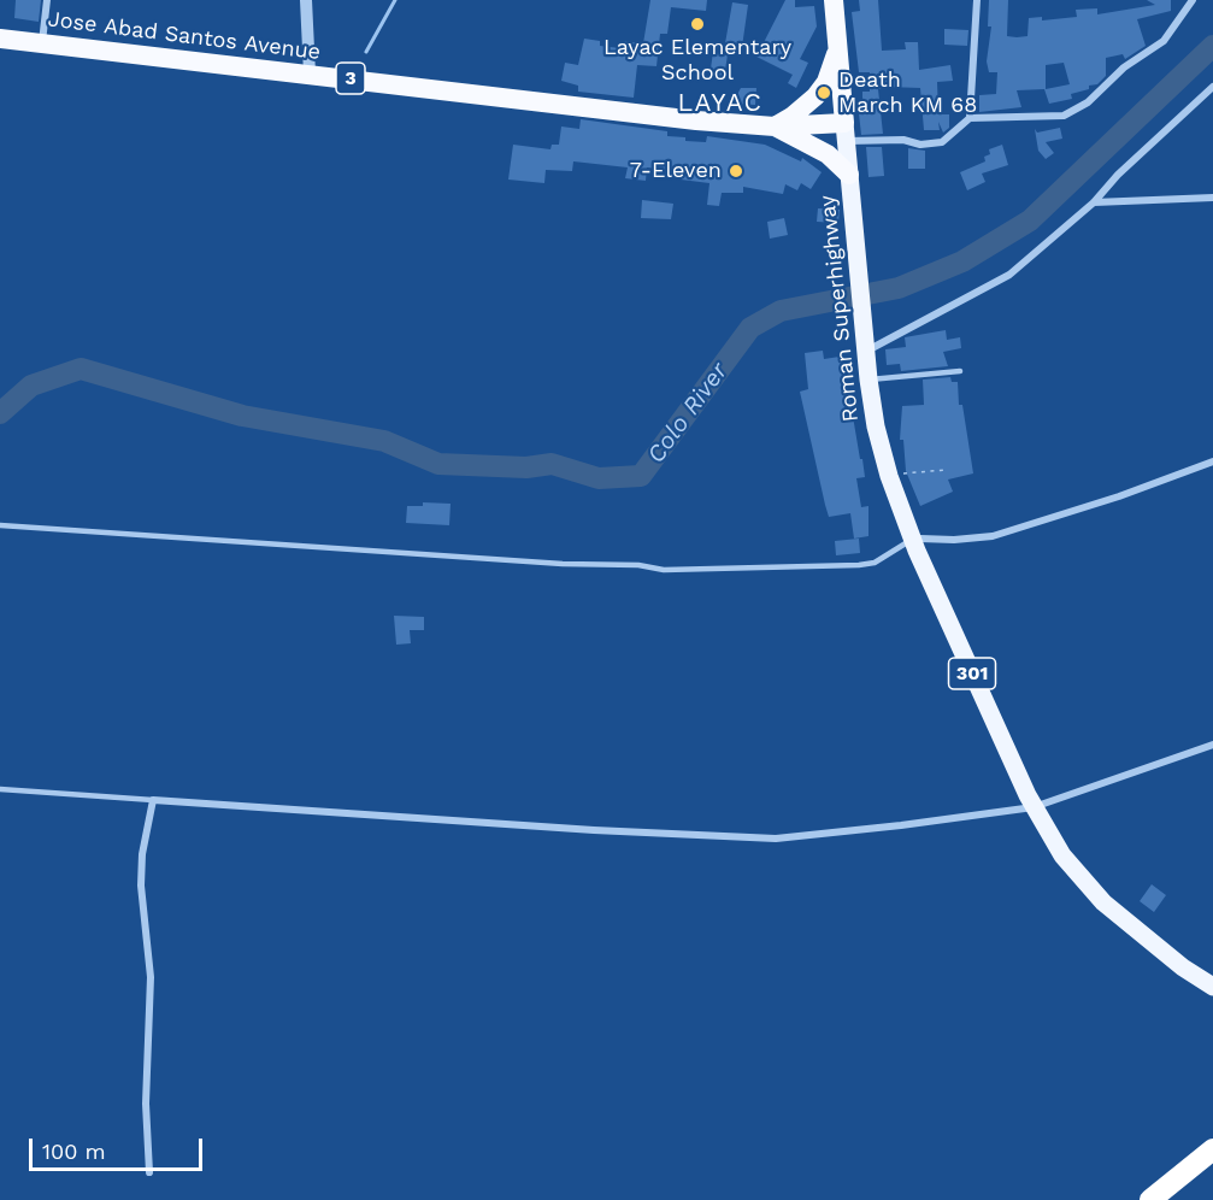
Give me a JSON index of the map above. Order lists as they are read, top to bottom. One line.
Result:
{"streets":{"highway":["Jose Abad Santos Avenue","3"],"main road":["Roman Superhighway","301"]},"crossings":[["Jose Abad Santos Avenue","Roman Superhighway"]],"districts":["LAYAC"],"water":["Colo River"],"places":["Layac Elementary School","Death March KM 68","7-Eleven"],"scale_bar":"100 m"}
